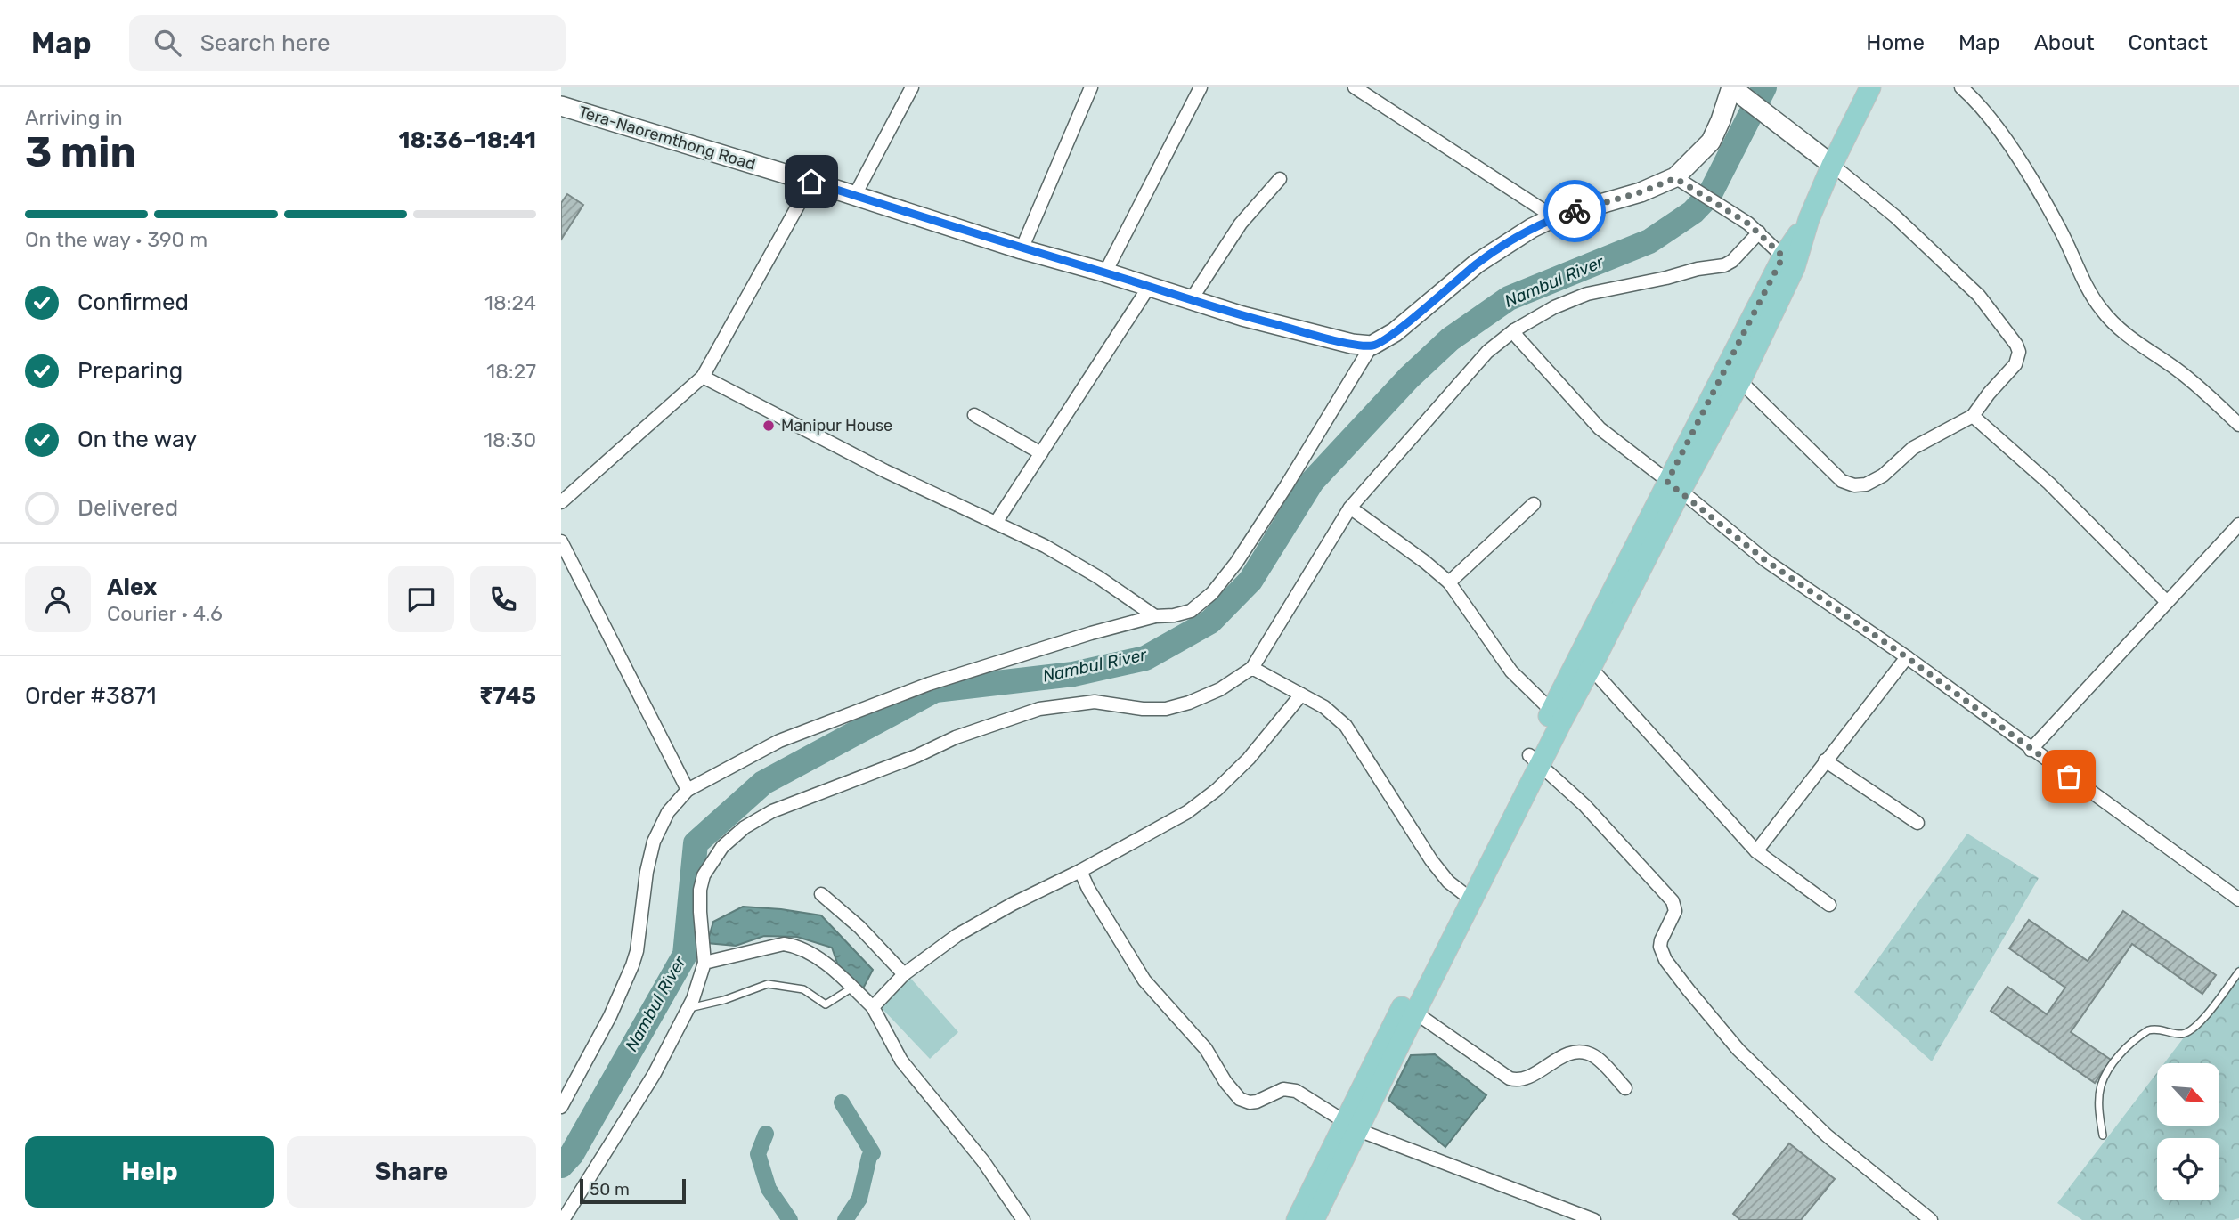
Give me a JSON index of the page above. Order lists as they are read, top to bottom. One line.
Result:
{"streets":{"street":["Tera-Naoremthong Road"]},"water":["Nambul River"],"places":["Manipur House"],"scale_bar":"50 m","north":"bottom right","page":{"header":"Map","search":"Search here","nav":["Home","Map","About","Contact"],"heading":["3 min","Arriving in","18:36–18:41"],"panel":["Alex","Courier · 4.6","Order #3871","₹745"],"bar":"On the way · 390 m","list":[["Confirmed","18:24"],["Preparing","18:27"],["On the way","18:30"],"Delivered"],"buttons":["Help","Share"],"scale":"50 m"}}
